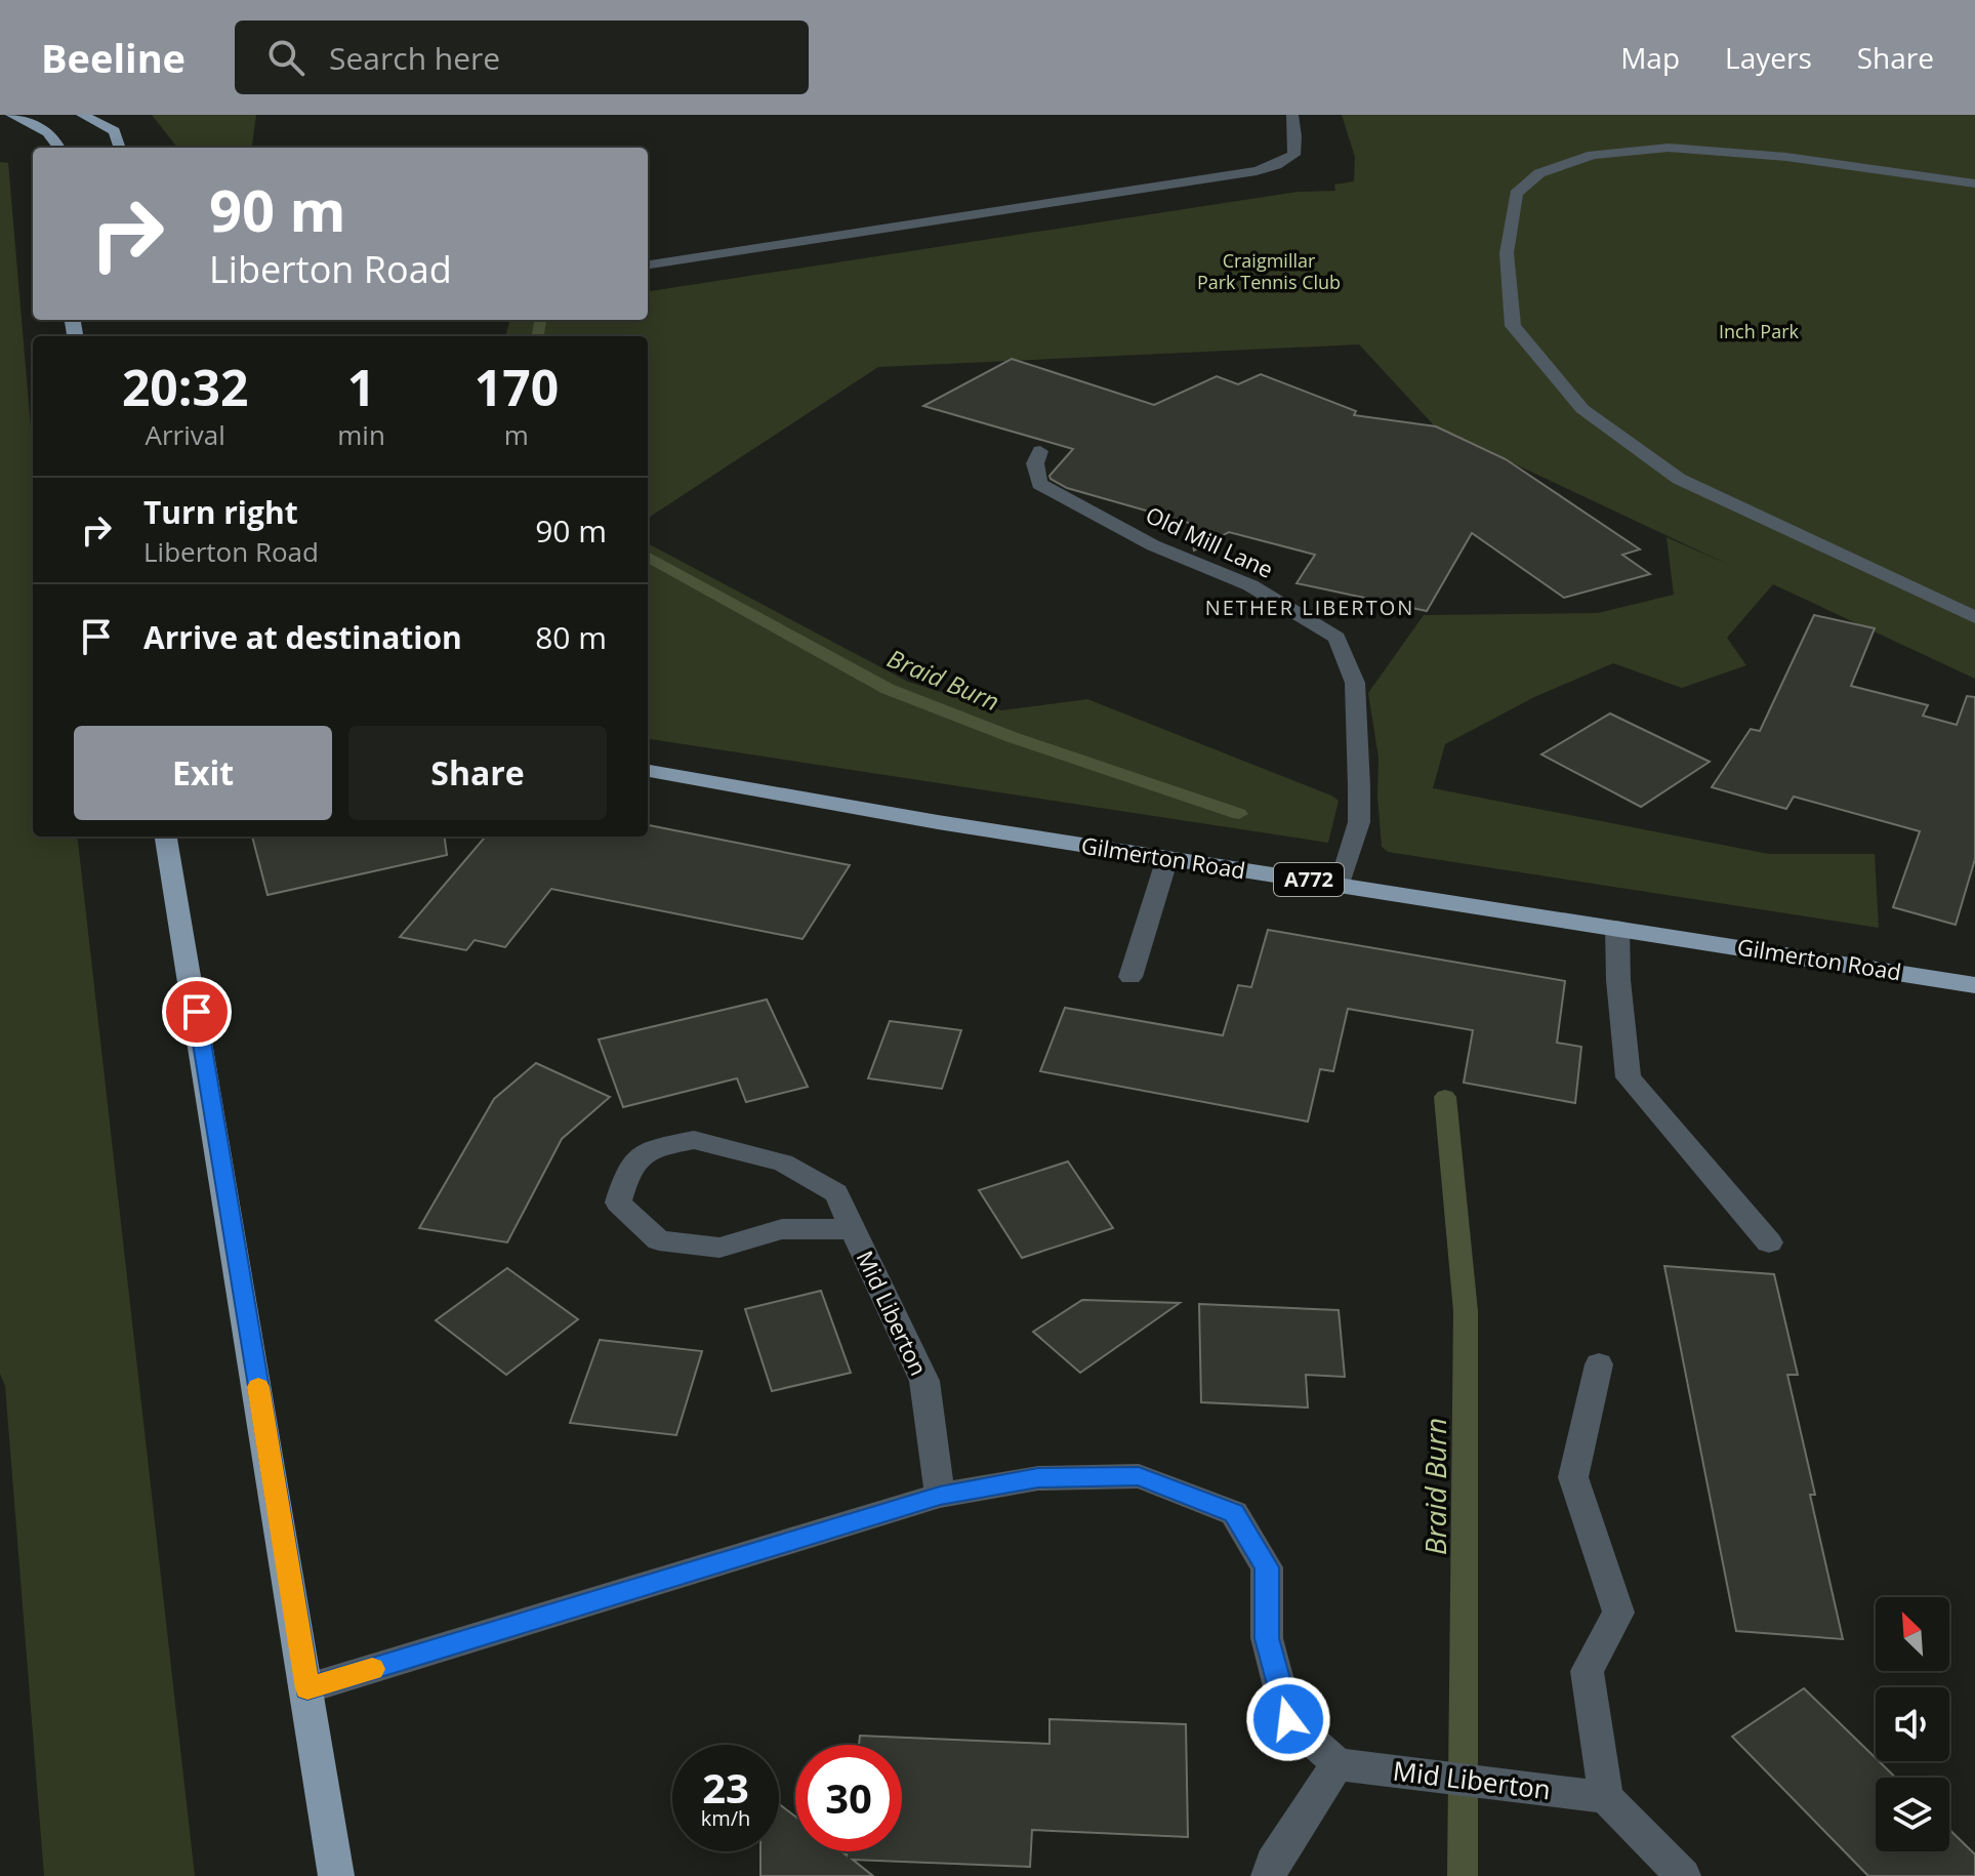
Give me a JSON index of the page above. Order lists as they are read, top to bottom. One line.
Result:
{"streets":{"main road":["Gilmerton Road","A772"],"street":["Old Mill Lane","Mid Liberton"]},"crossings":[["Old Mill Lane","Gilmerton Road"]],"districts":["NETHER LIBERTON"],"water":["Braid Burn"],"parks":["Craigmillar Park Tennis Club","Inch Park"],"north":"top left","page":{"header":"Beeline","search":"Search here","nav":["Map","Layers","Share"],"turn":["90 m","Liberton Road"],"eta":["20:32","Arrival","1","min","170","m"],"list":[{"name":"Turn right","note":"Liberton Road","value":"90 m"},{"name":"Arrive at destination","value":"80 m"}],"buttons":["Exit","Share"],"speed":"23 km/h","limit":"30"}}
